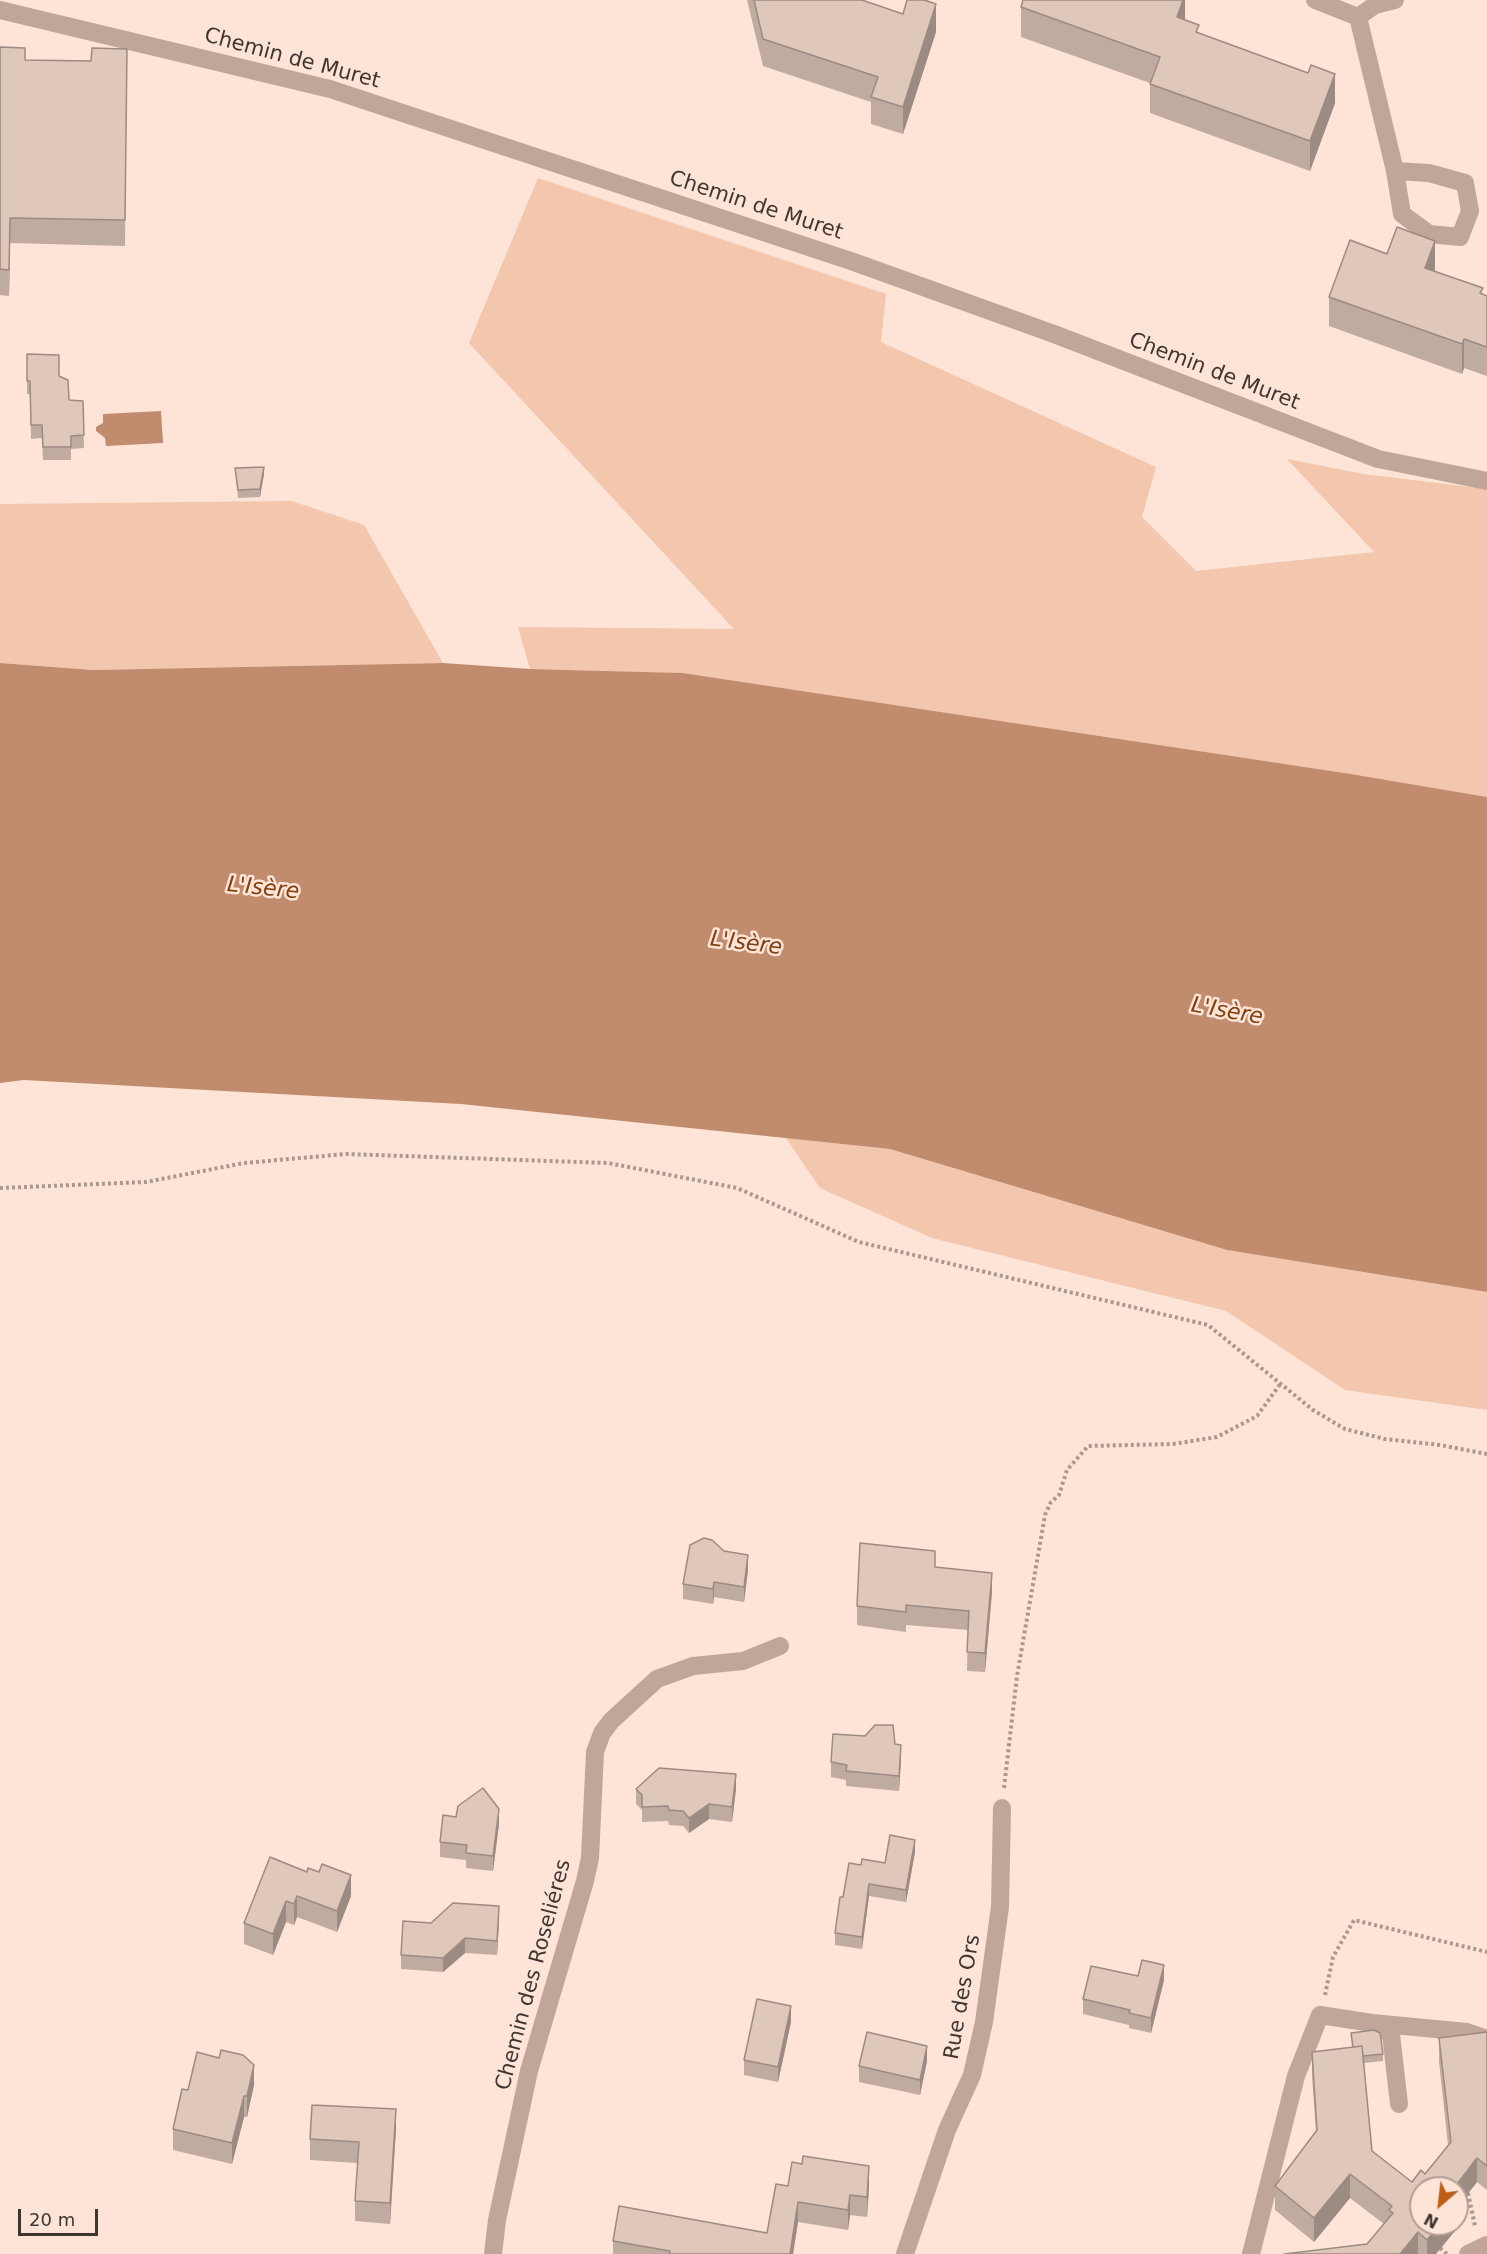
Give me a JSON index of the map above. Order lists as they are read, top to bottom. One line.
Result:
{"streets":{"street":["Chemin de Muret","Chemin des Roseliéres","Rue des Ors"]},"water":["L'Isère"],"scale_bar":"20 m","north":"bottom left"}
